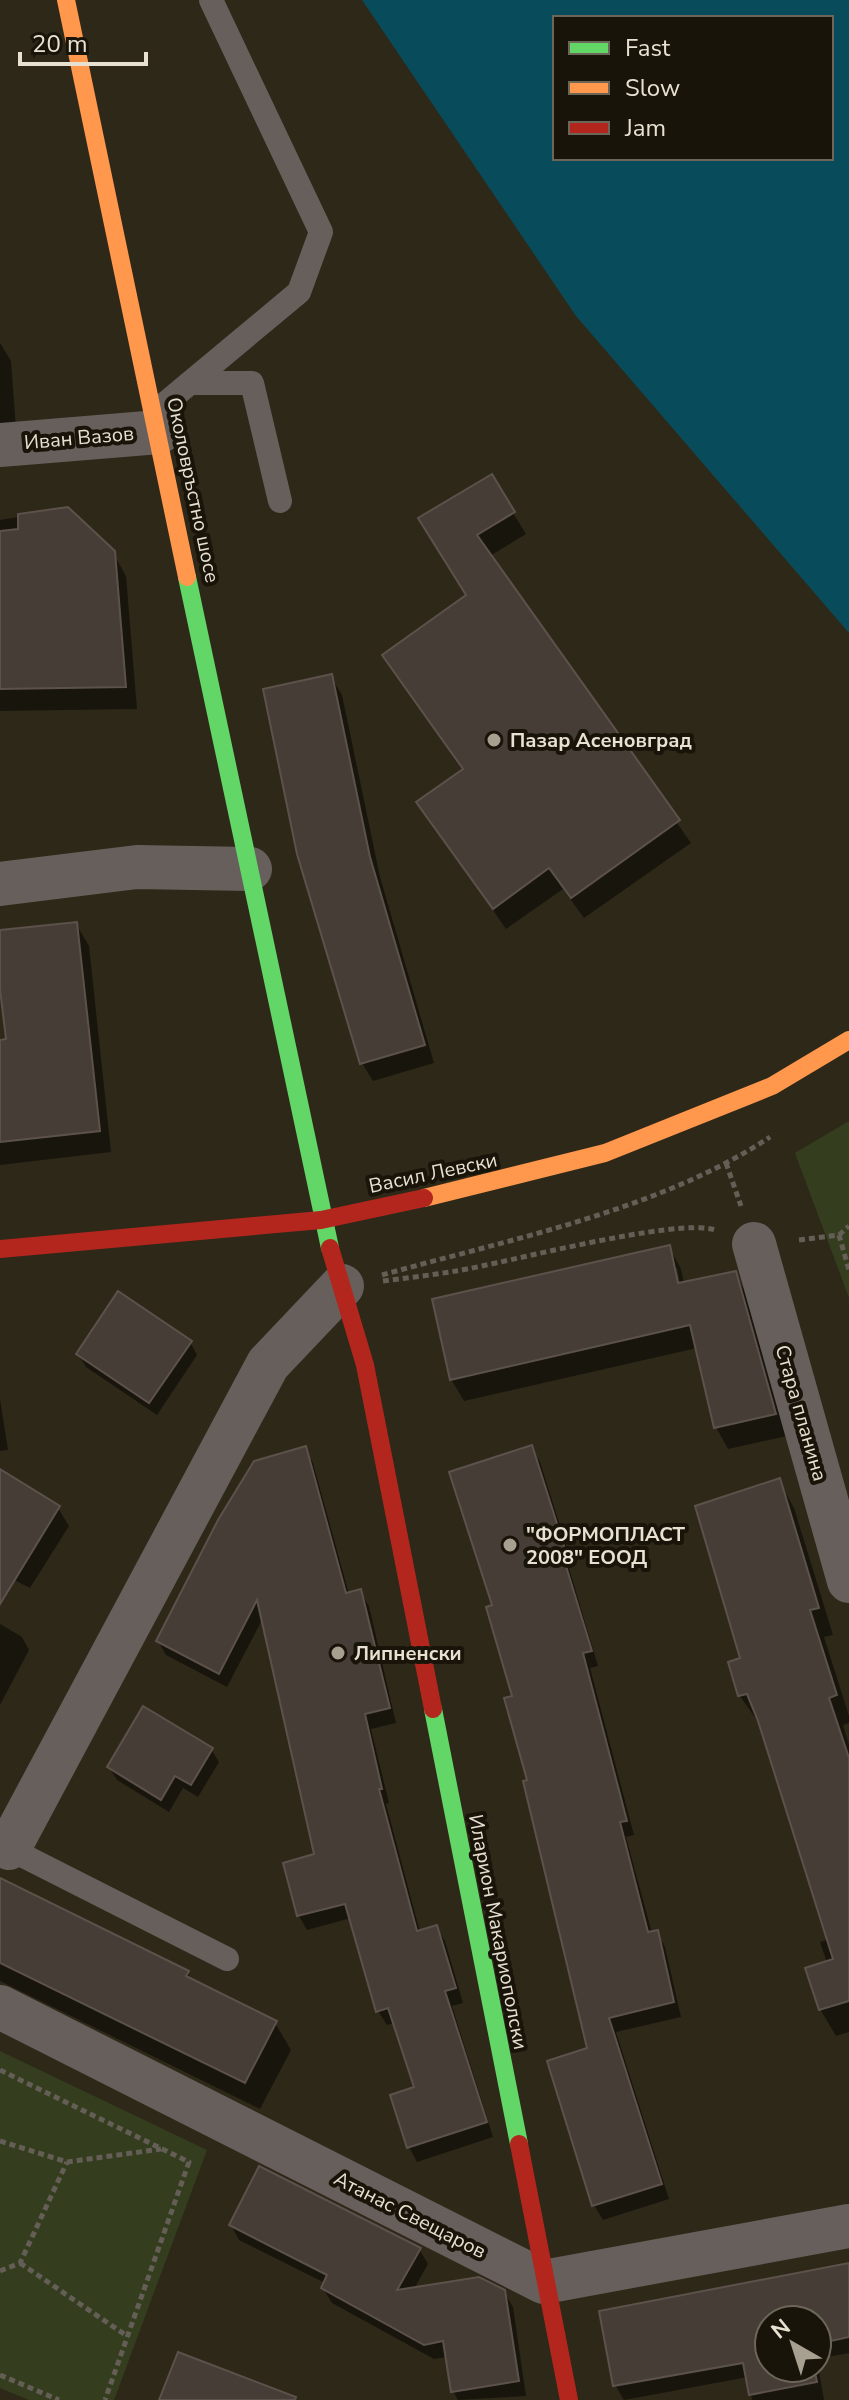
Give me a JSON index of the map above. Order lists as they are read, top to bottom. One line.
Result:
{"streets":{"street":["Иван Вазов","Околовръстно шосе","Васил Левски","Стара планина","Иларион Макариополски","Атанас Свещаров"]},"crossings":[["Иван Вазов","Околовръстно шосе"],["Околовръстно шосе","Васил Левски"],["Околовръстно шосе","Иларион Макариополски"],["Васил Левски","Иларион Макариополски"],["Иларион Макариополски","Атанас Свещаров"]],"places":["Пазар Асеновград","\"ФОРМОПЛАСТ 2008\" ЕООД","Липненски"],"legend":["Fast","Slow","Jam"],"scale_bar":"20 m","north":"top left"}
